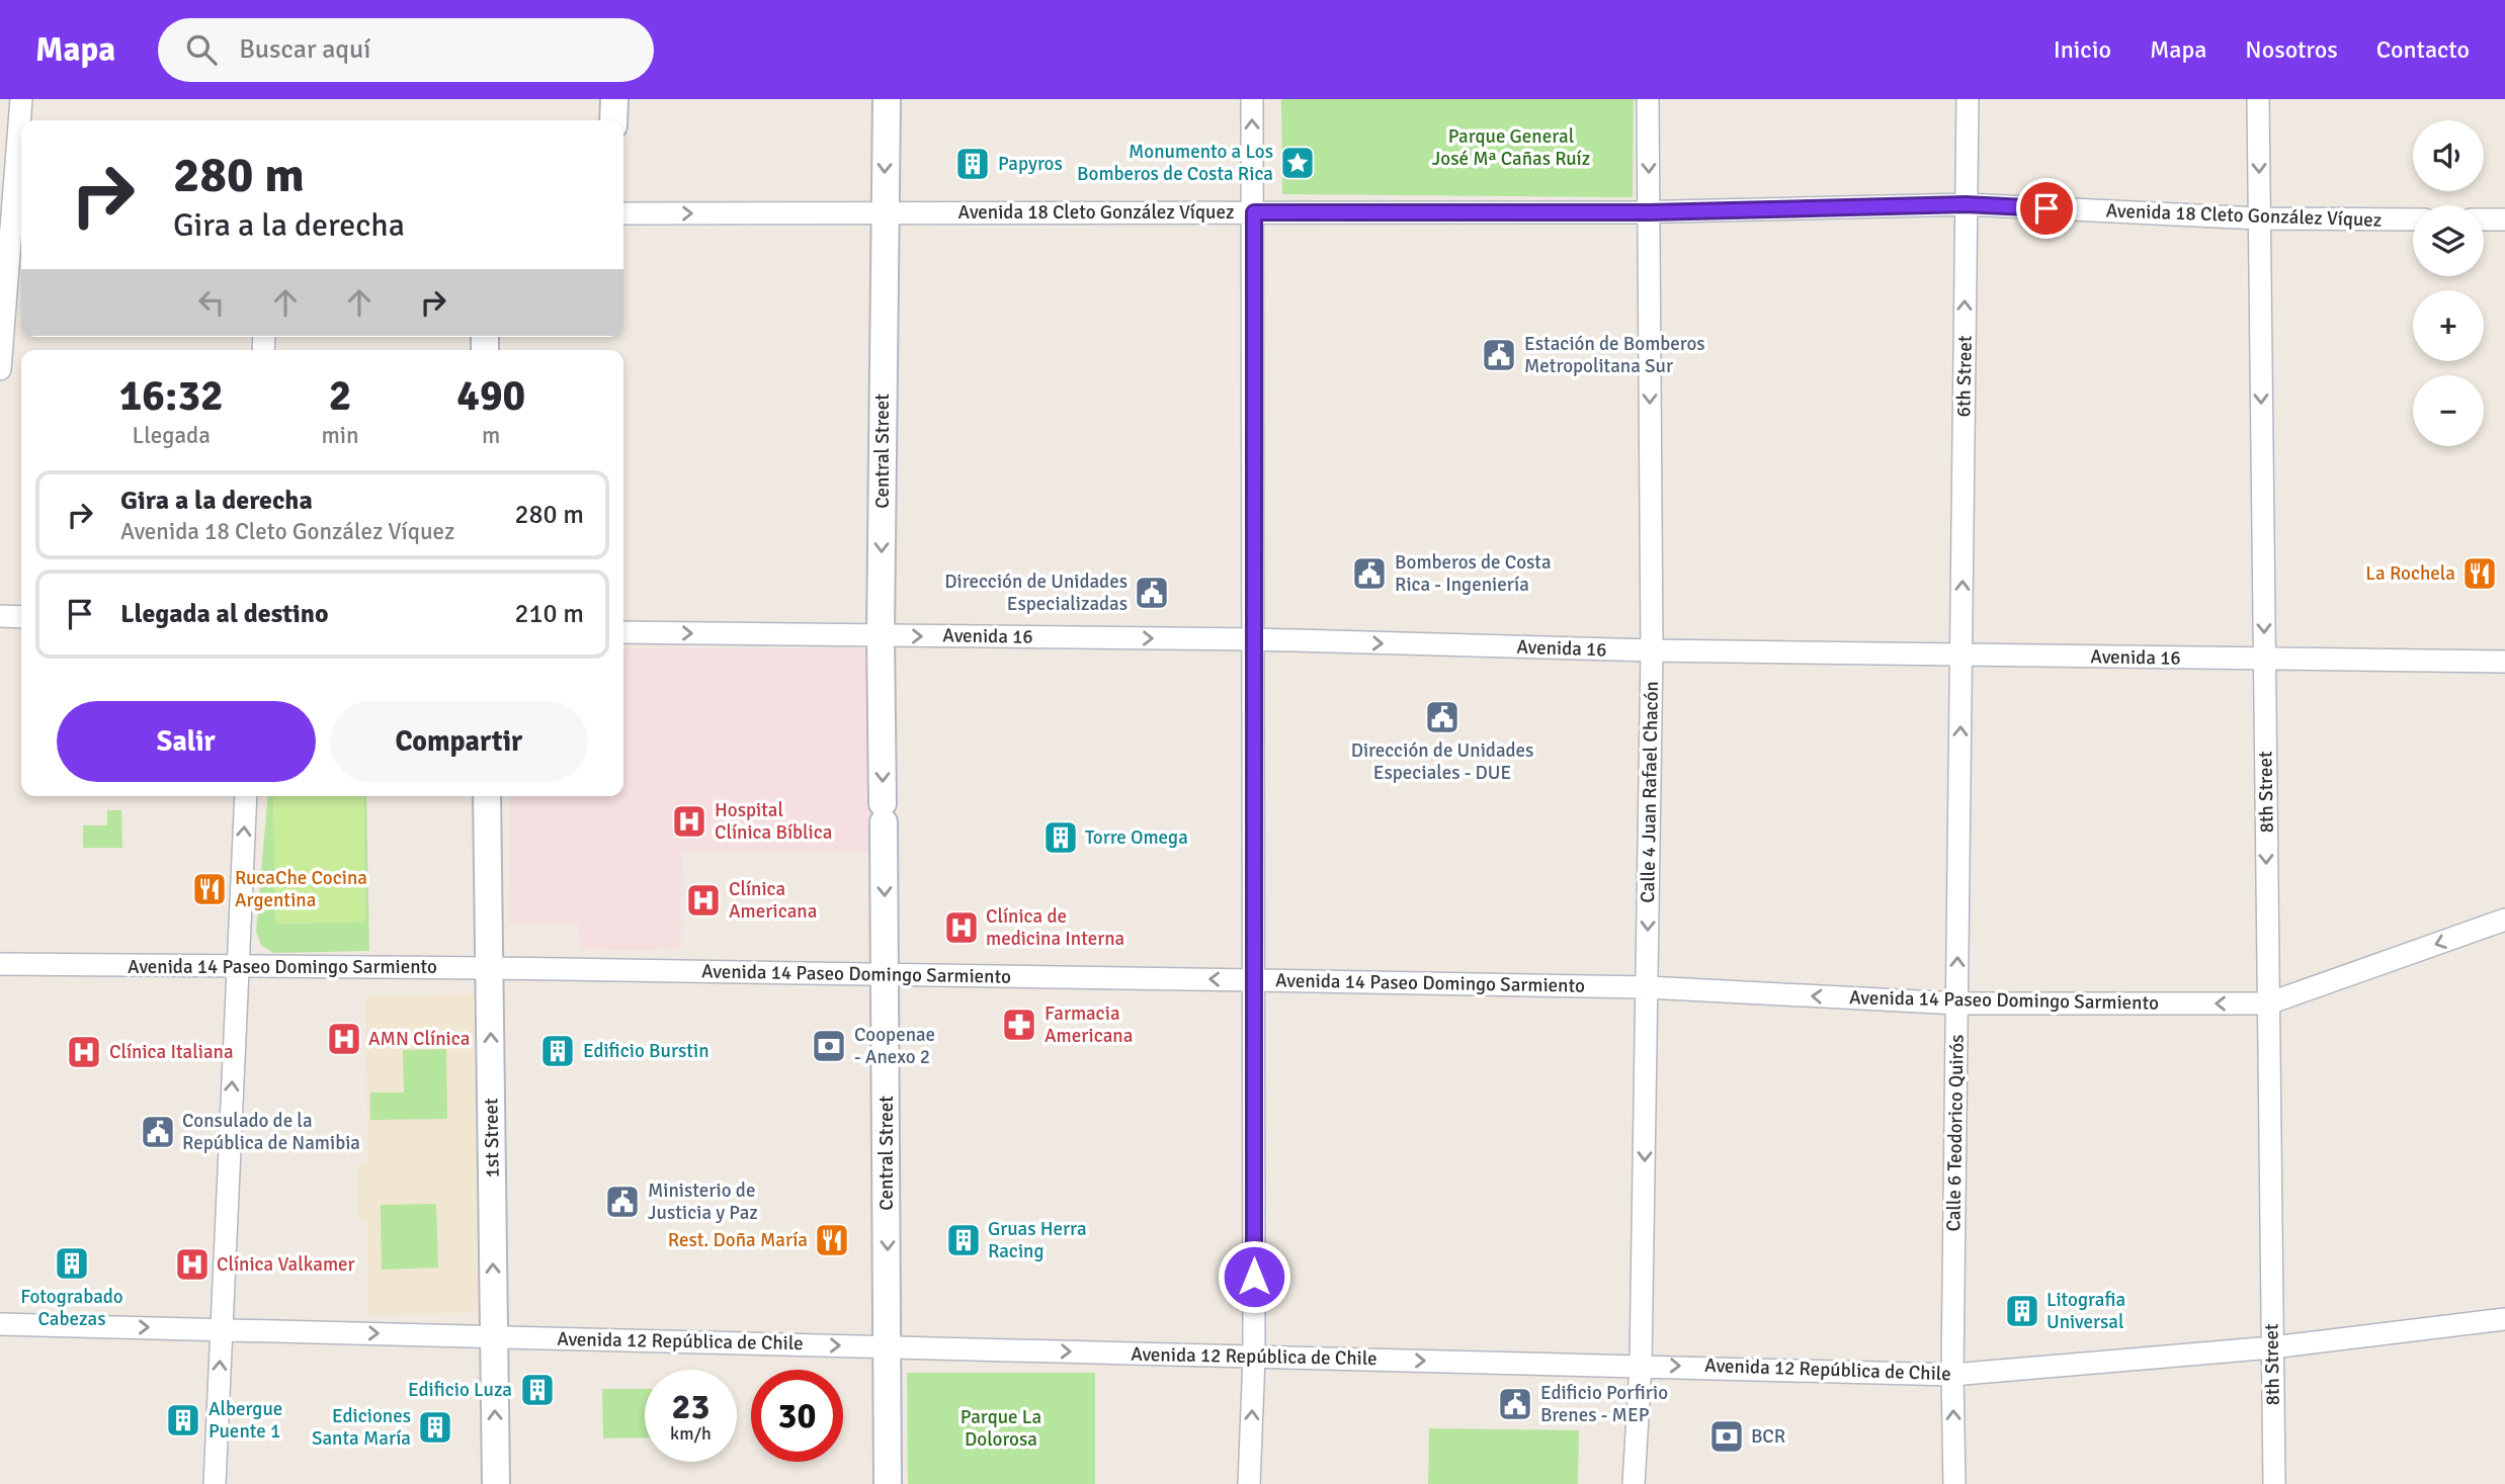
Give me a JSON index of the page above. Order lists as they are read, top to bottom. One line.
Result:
{"streets":{"street":["Avenida 18 Cleto González Víquez","6th Street","Central Street","Avenida 16","Calle 4 Juan Rafael Chacón","8th Street","Avenida 14 Paseo Domingo Sarmiento","Calle 6 Teodorico Quirós","1st Street","Avenida 12 República de Chile"]},"crossings":[["Avenida 18 Cleto González Víquez","6th Street"],["Avenida 18 Cleto González Víquez","Central Street"],["Avenida 18 Cleto González Víquez","Calle 4 Juan Rafael Chacón"],["Avenida 18 Cleto González Víquez","8th Street"],["6th Street","Avenida 16"],["6th Street","Calle 6 Teodorico Quirós"],["Central Street","Avenida 16"],["Central Street","Avenida 14 Paseo Domingo Sarmiento"],["Central Street","Avenida 12 República de Chile"],["Avenida 16","Calle 4 Juan Rafael Chacón"],["Avenida 16","8th Street"],["Avenida 16","Calle 6 Teodorico Quirós"],["Calle 4 Juan Rafael Chacón","Avenida 14 Paseo Domingo Sarmiento"],["Calle 4 Juan Rafael Chacón","Avenida 12 República de Chile"],["8th Street","Avenida 14 Paseo Domingo Sarmiento"],["8th Street","Avenida 12 República de Chile"],["Avenida 14 Paseo Domingo Sarmiento","Calle 6 Teodorico Quirós"],["Avenida 14 Paseo Domingo Sarmiento","1st Street"],["Calle 6 Teodorico Quirós","Avenida 12 República de Chile"],["1st Street","Avenida 12 República de Chile"]],"one_way":["6th Street","Central Street","Avenida 16","Calle 4 Juan Rafael Chacón","8th Street","Avenida 14 Paseo Domingo Sarmiento","Calle 6 Teodorico Quirós","1st Street","Avenida 12 República de Chile"],"parks":["Parque General José Mª Cañas Ruíz","Parque La Dolorosa"],"places":{"place":["Monumento a Los Bomberos de Costa Rica"],"building":["Papyros","Torre Omega","Edificio Burstin","Gruas Herra Racing","Fotograbado Cabezas","Litografia Universal","Edificio Luza","Albergue Puente 1","Ediciones Santa María"],"public building":["Estación de Bomberos Metropolitana Sur","Bomberos de Costa Rica - Ingeniería","Dirección de Unidades Especializadas","Dirección de Unidades Especiales - DUE","Consulado de la República de Namibia","Ministerio de Justicia y Paz","Edificio Porfirio Brenes - MEP"],"restaurant":["La Rochela","RucaChe Cocina Argentina","Rest. Doña María"],"hospital":["Hospital Clínica Bíblica","Clínica Americana","Clínica de medicina Interna","AMN Clínica","Clínica Italiana","Clínica Valkamer"],"pharmacy":["Farmacia Americana"],"bank":["Coopenae - Anexo 2","BCR"]},"page":{"header":"Mapa","search":"Buscar aquí","nav":["Inicio","Mapa","Nosotros","Contacto"],"map_buttons":["+","−"],"turn":["280 m","Gira a la derecha"],"eta":["16:32","Llegada","2","min","490","m"],"list":[{"name":"Gira a la derecha","note":"Avenida 18 Cleto González Víquez","value":"280 m"},{"name":"Llegada al destino","value":"210 m"}],"buttons":["Salir","Compartir"],"speed":"23 km/h","limit":"30"}}
